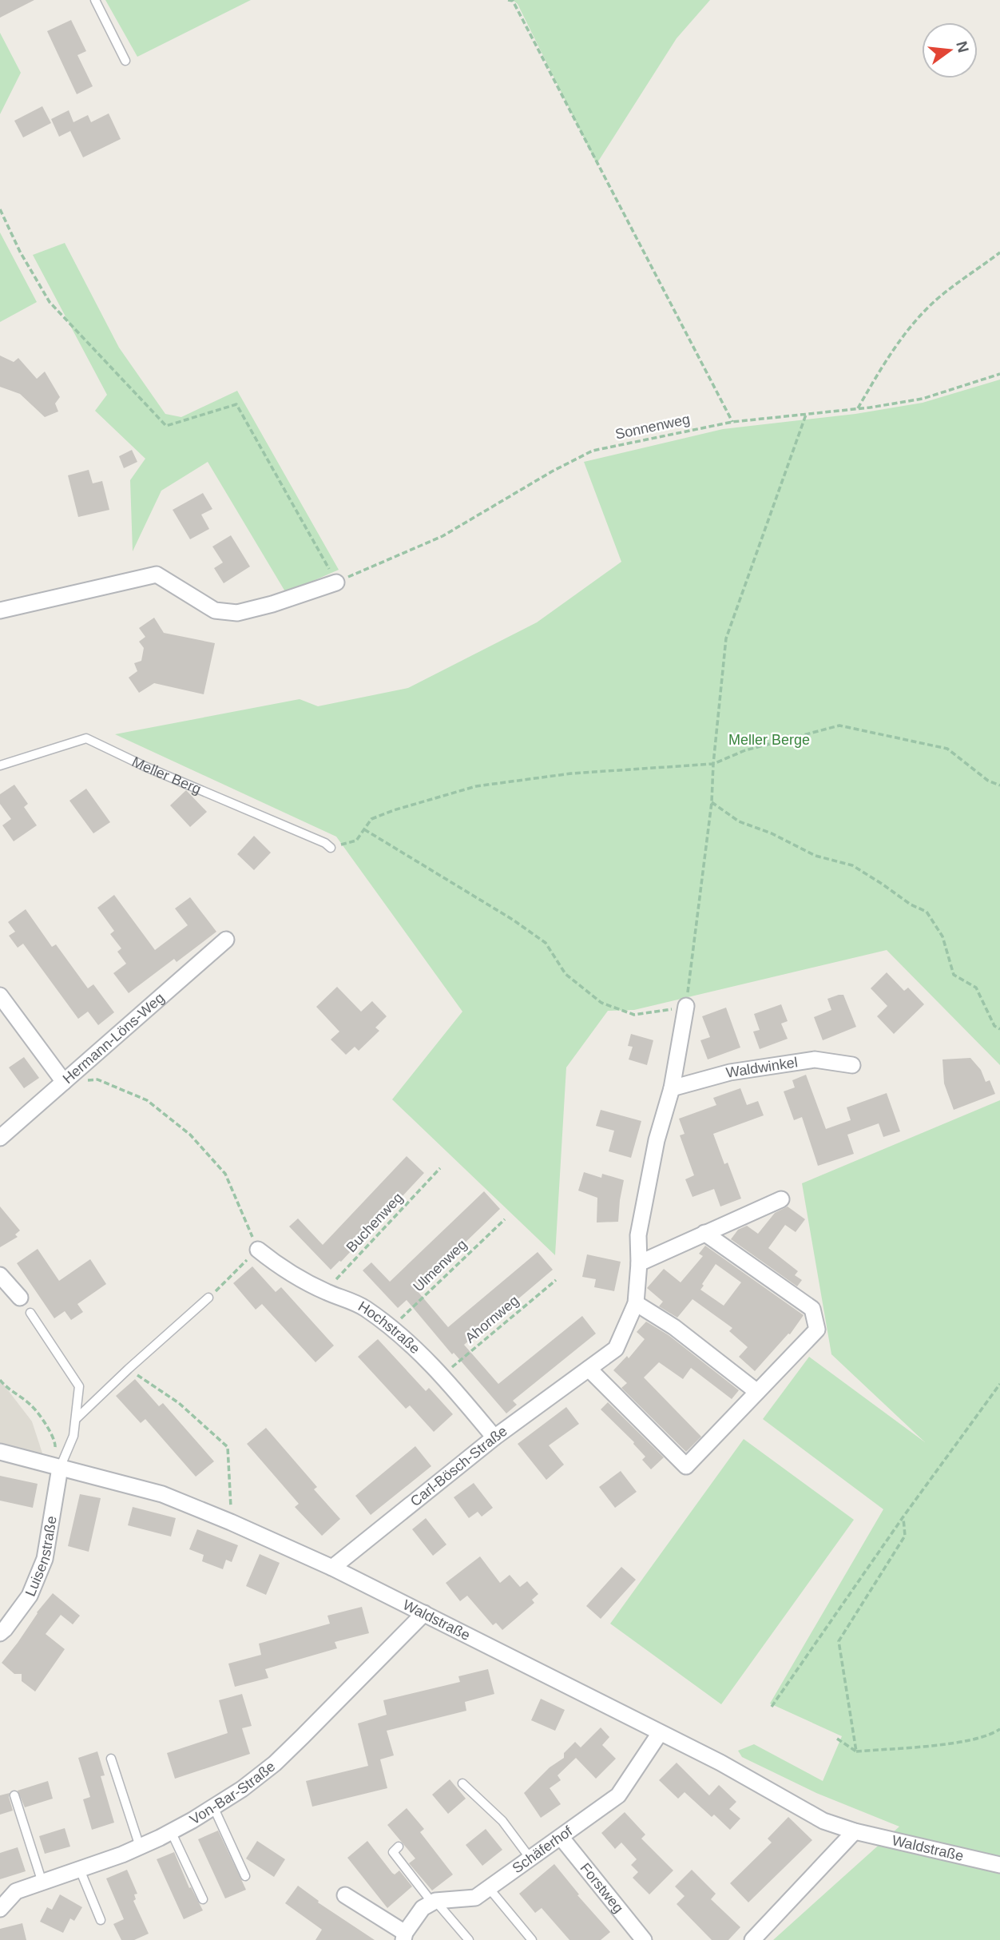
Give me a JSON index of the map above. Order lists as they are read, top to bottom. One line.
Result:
{"streets":{"street":["Hermann-Löns-Weg","Waldwinkel","Hochstraße","Carl-Bösch-Straße","Luisenstraße","Waldstraße","Von-Bar-Straße","Schäferhof","Forstweg"],"lane":["Meller Berg"],"path":["Sonnenweg","Buchenweg","Ulmenweg","Ahornweg"]},"crossings":[["Waldwinkel","Carl-Bösch-Straße"],["Buchenweg","Hochstraße"],["Ulmenweg","Hochstraße"],["Ahornweg","Hochstraße"],["Hochstraße","Carl-Bösch-Straße"],["Carl-Bösch-Straße","Waldstraße"],["Luisenstraße","Waldstraße"],["Waldstraße","Von-Bar-Straße"],["Waldstraße","Schäferhof"],["Schäferhof","Forstweg"]],"parks":["Meller Berge"],"north":"right"}
